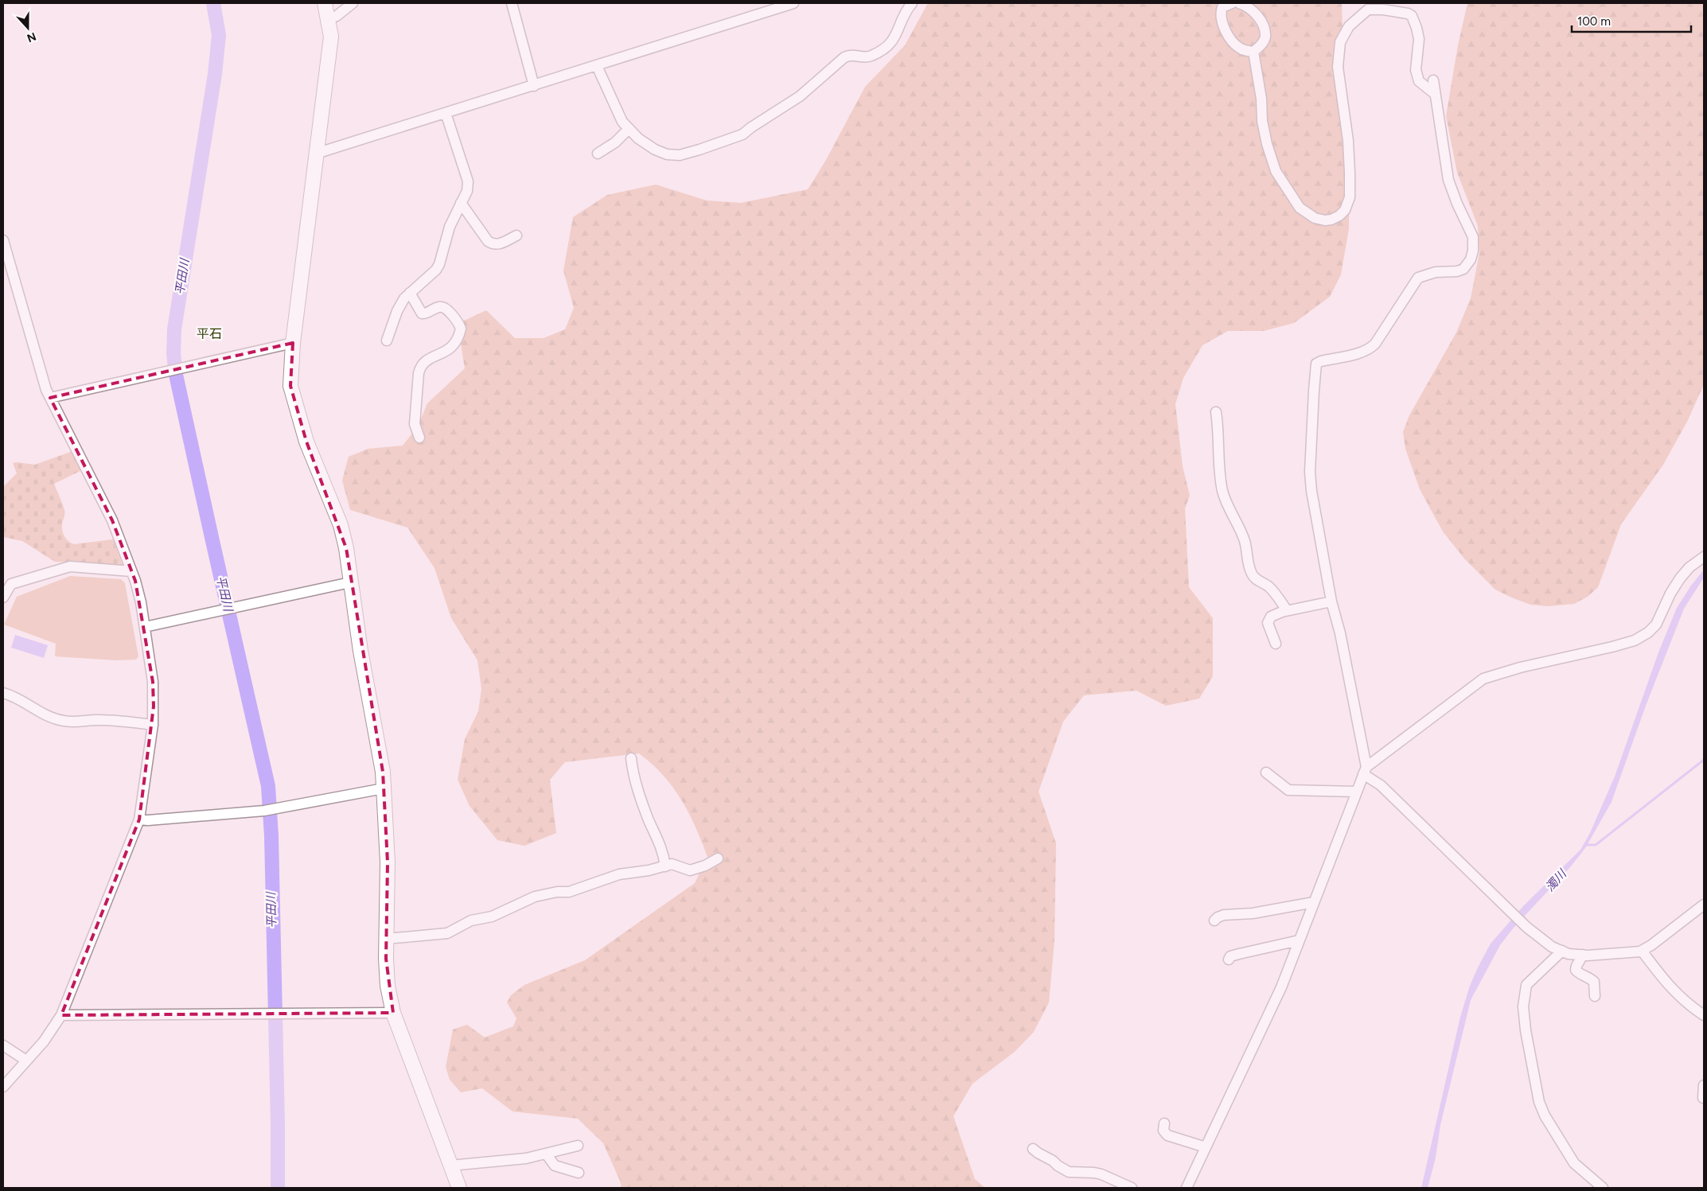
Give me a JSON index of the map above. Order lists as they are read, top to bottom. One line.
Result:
{"districts":["平石"],"water":["平田川","濁川"],"scale_bar":"100 m","north":"bottom"}
